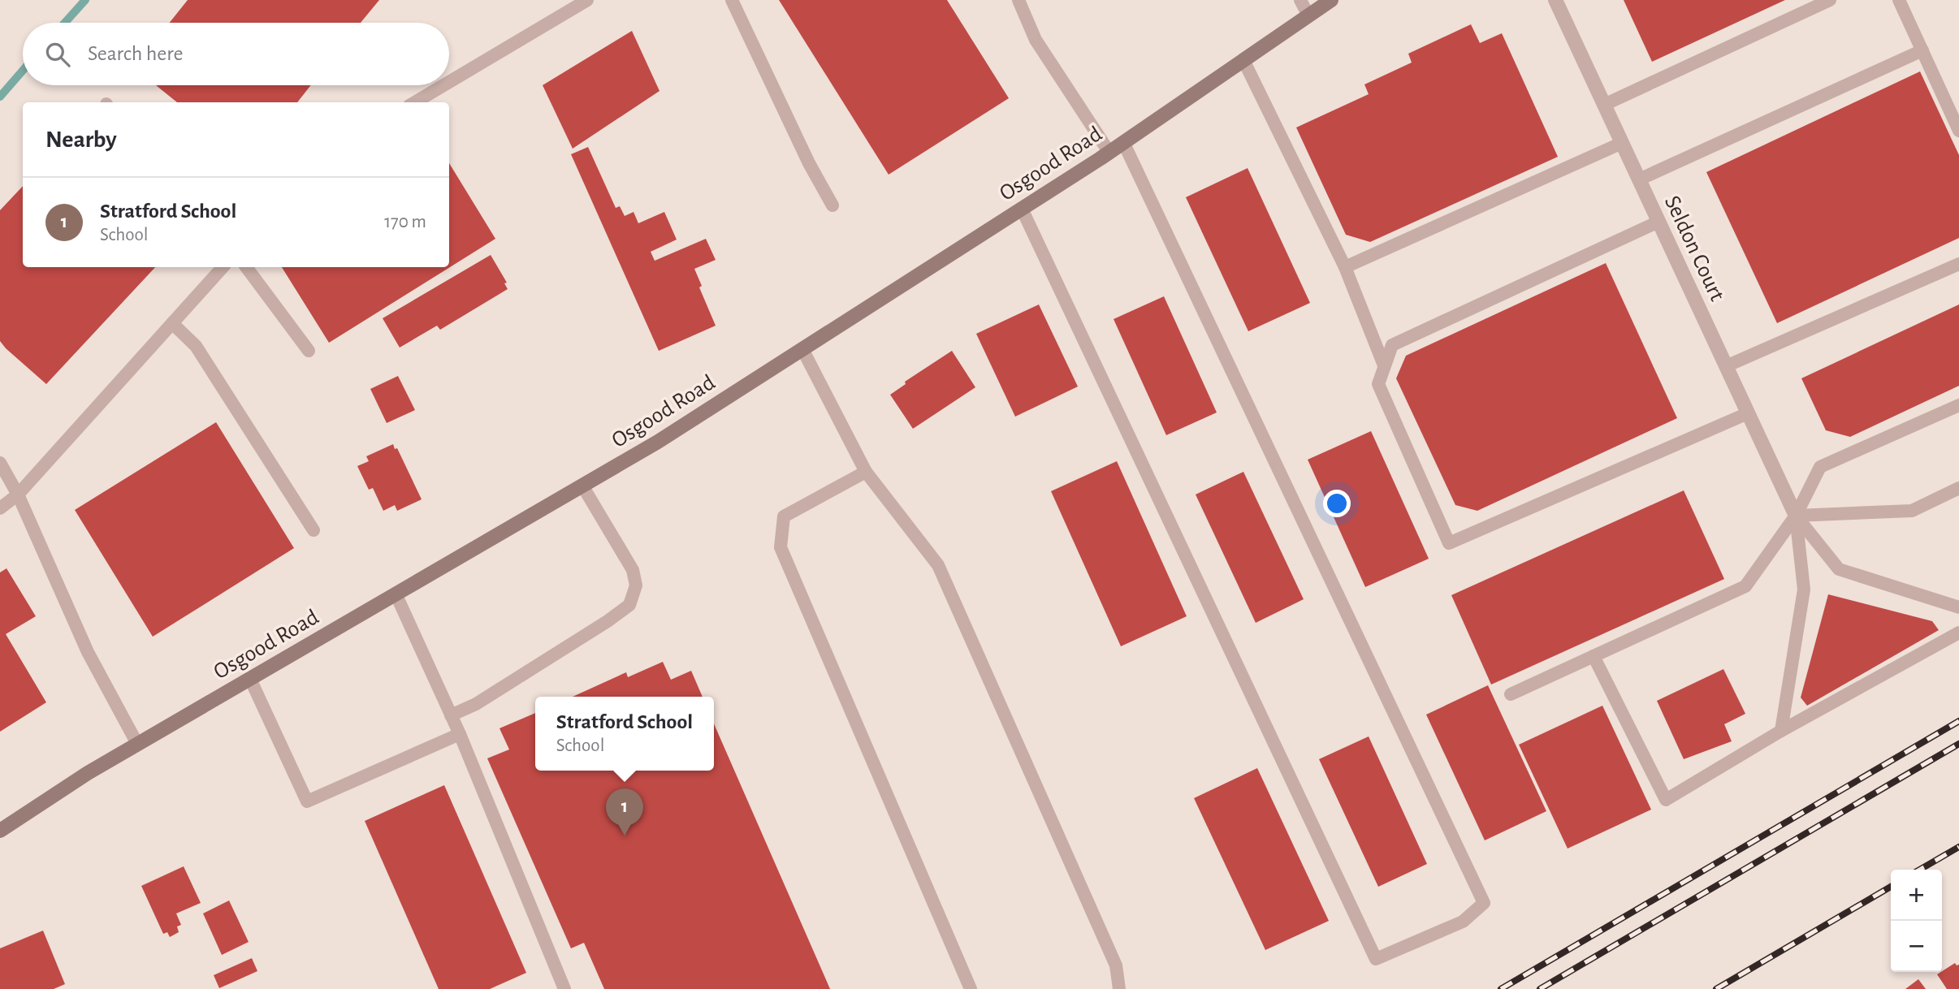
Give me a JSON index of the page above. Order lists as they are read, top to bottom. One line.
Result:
{"streets":{"main road":["Osgood Road"],"street":["Seldon Court"]},"page":{"search":"Search here","heading":"Nearby","list":[{"mark":"1","name":"Stratford School","note":"School","value":"170 m"}],"popup":["Stratford School","School"],"pins":"1","map_buttons":["+","−"]}}
